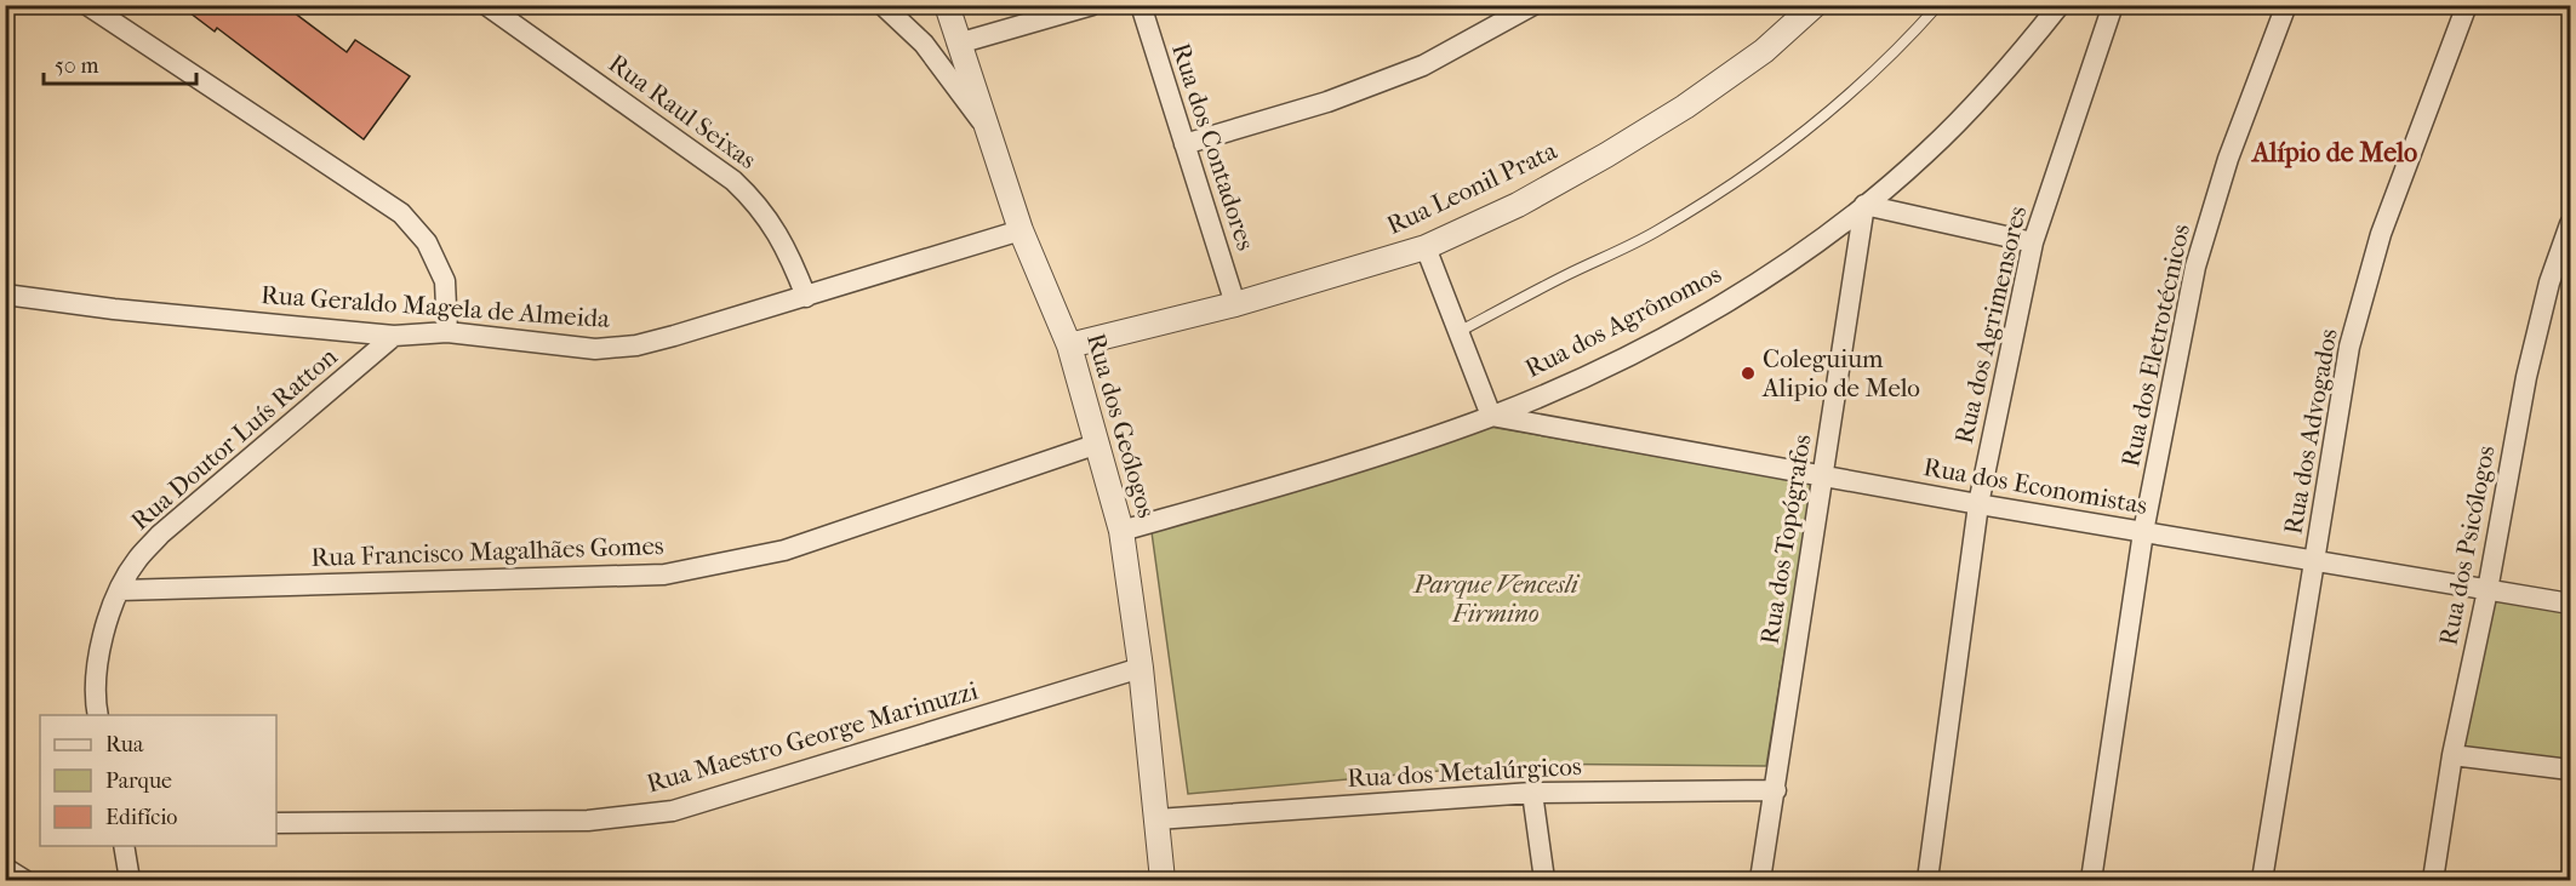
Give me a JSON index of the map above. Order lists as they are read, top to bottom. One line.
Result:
{"streets":{"street":["Rua Raul Seixas","Rua dos Contadores","Rua Leonil Prata","Rua Geraldo Magela de Almeida","Rua dos Agrônomos","Rua dos Agrimensores","Rua dos Eletrotécnicos","Rua dos Geólogos","Rua dos Advogados","Rua Doutor Luís Ratton","Rua dos Economistas","Rua dos Topógrafos","Rua dos Psicólogos","Rua Francisco Magalhães Gomes","Rua Maestro George Marinuzzi","Rua dos Metalúrgicos"]},"crossings":[["Rua Raul Seixas","Rua Geraldo Magela de Almeida"],["Rua dos Contadores","Rua Leonil Prata"],["Rua Leonil Prata","Rua dos Geólogos"],["Rua Geraldo Magela de Almeida","Rua dos Geólogos"],["Rua Geraldo Magela de Almeida","Rua Doutor Luís Ratton"],["Rua dos Agrônomos","Rua dos Geólogos"],["Rua dos Agrônomos","Rua dos Economistas"],["Rua dos Agrônomos","Rua dos Topógrafos"],["Rua dos Agrimensores","Rua dos Economistas"],["Rua dos Eletrotécnicos","Rua dos Economistas"],["Rua dos Geólogos","Rua Francisco Magalhães Gomes"],["Rua dos Geólogos","Rua Maestro George Marinuzzi"],["Rua dos Geólogos","Rua dos Metalúrgicos"],["Rua dos Advogados","Rua dos Economistas"],["Rua Doutor Luís Ratton","Rua Francisco Magalhães Gomes"],["Rua dos Economistas","Rua dos Topógrafos"],["Rua dos Economistas","Rua dos Psicólogos"],["Rua dos Topógrafos","Rua dos Metalúrgicos"]],"districts":["Alípio de Melo"],"parks":["Parque Vencesli Firmino"],"places":["Coleguium Alipio de Melo"],"legend":["Rua","Parque","Edifício"],"scale_bar":"50 m"}
